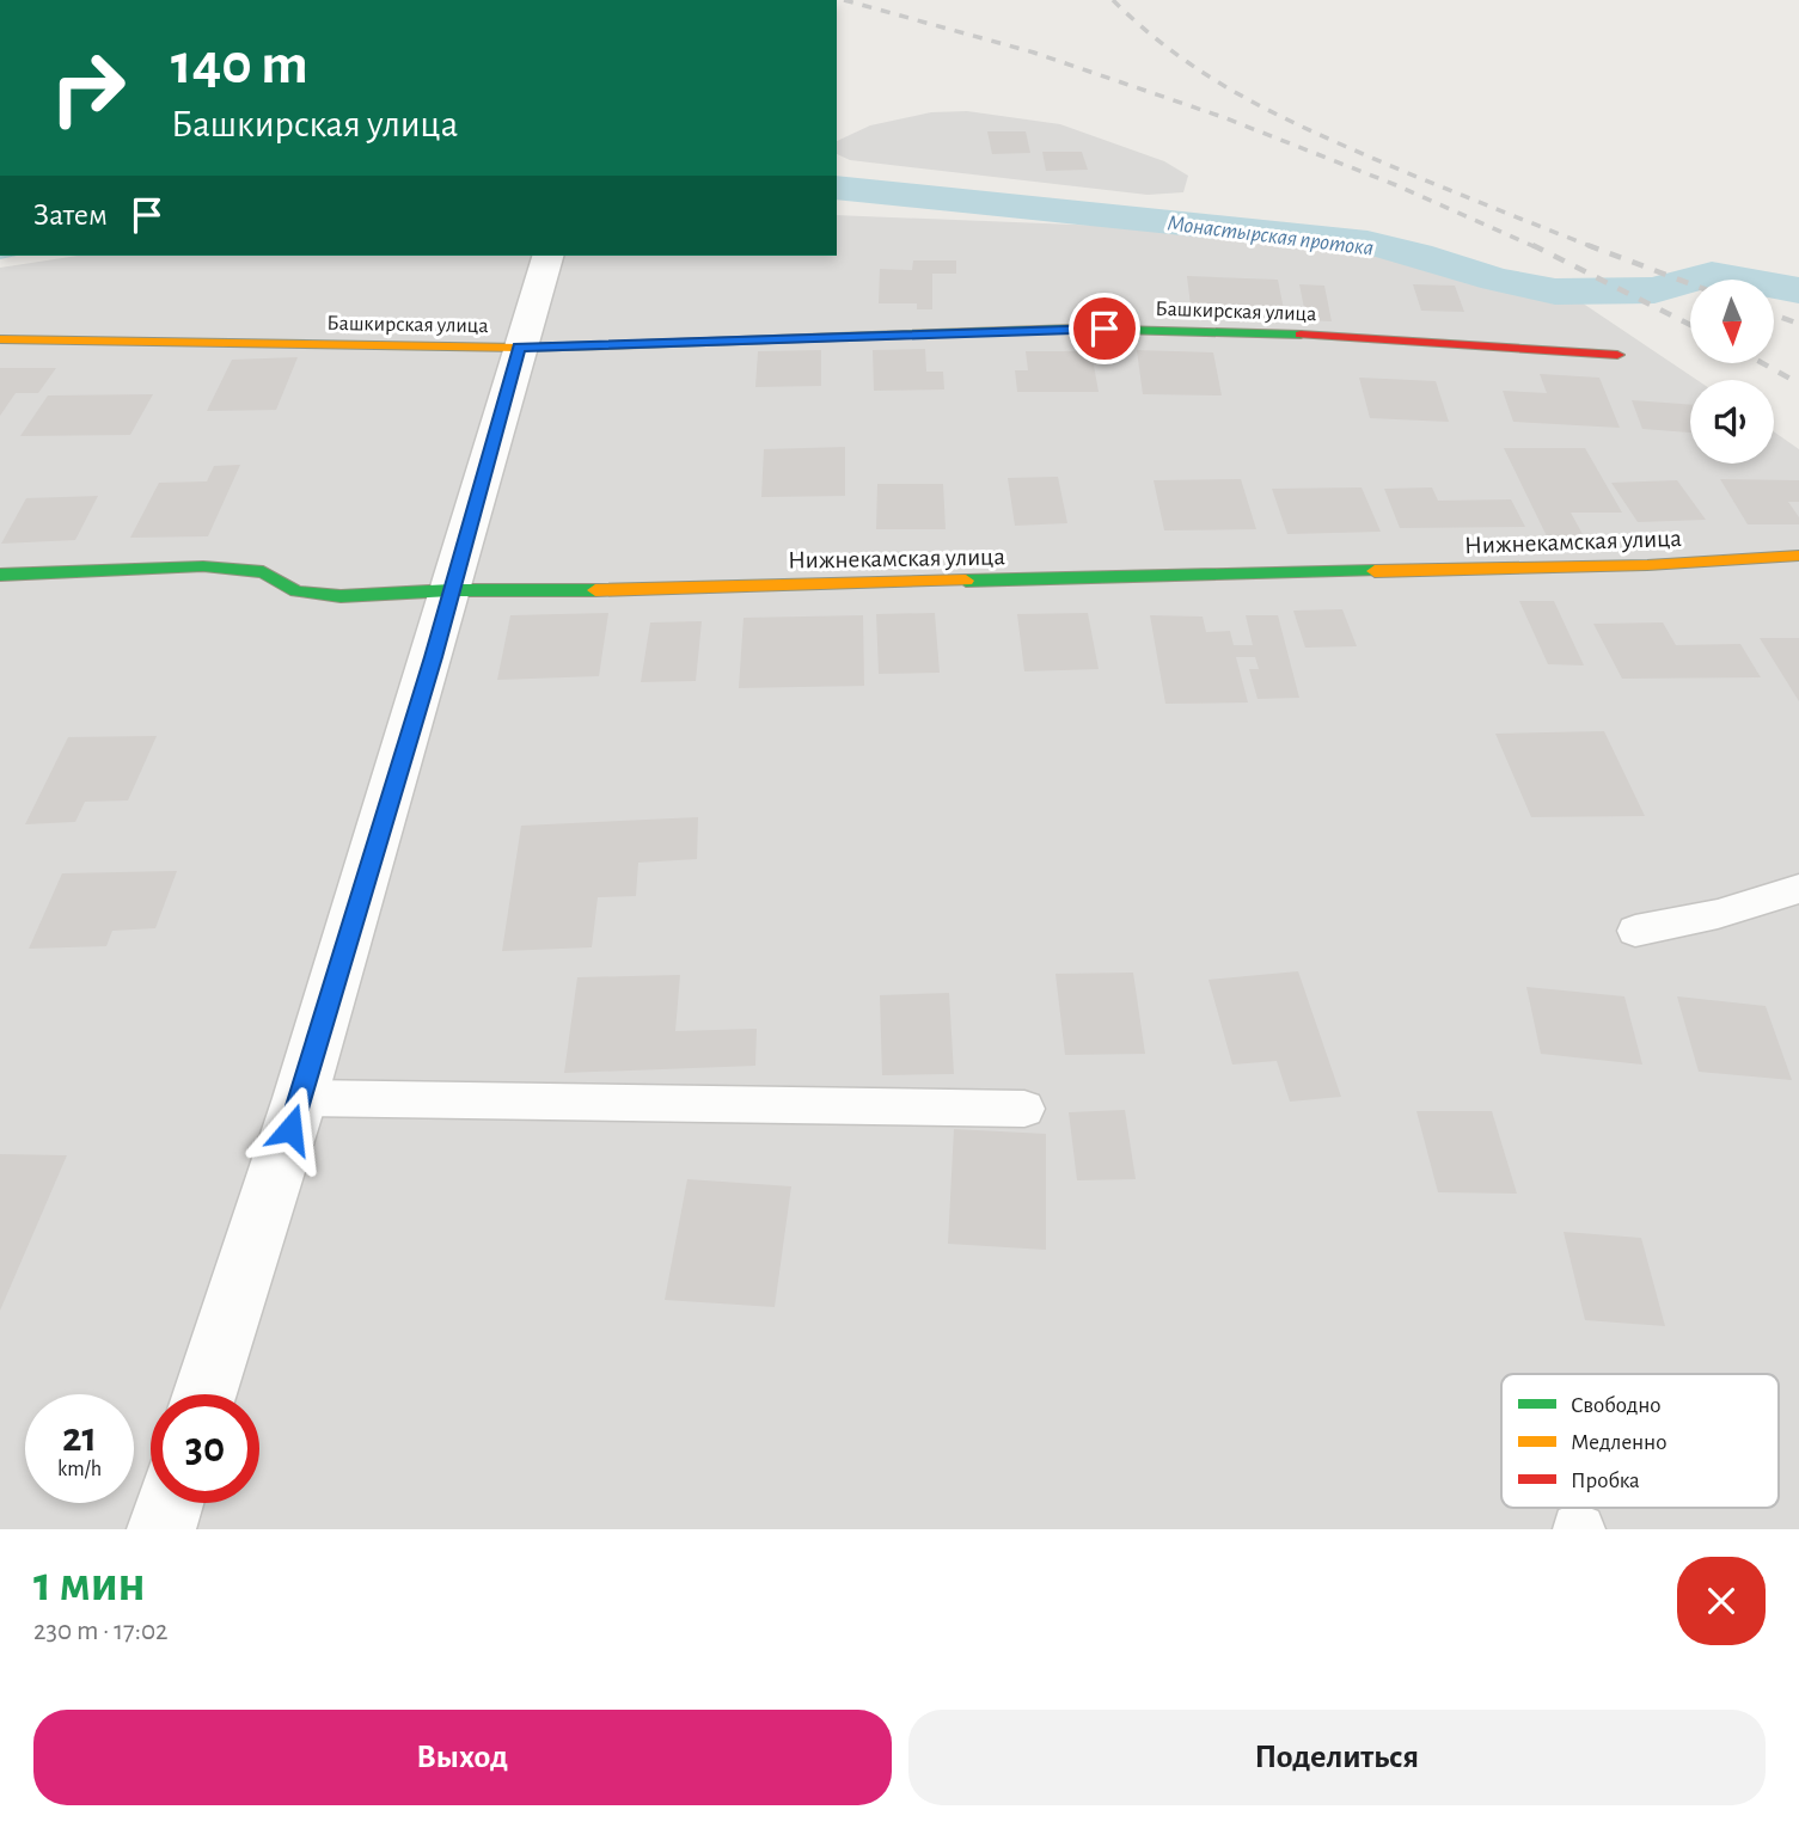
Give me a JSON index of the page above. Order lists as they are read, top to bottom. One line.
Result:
{"streets":{"street":["Башкирская улица","Нижнекамская улица"]},"water":["Монастырская протока"],"legend":["Свободно","Медленно","Пробка"],"north":"bottom","page":{"turn":["140 m","Башкирская улица"],"then":"Затем","speed":"21 km/h","limit":"30","heading":["1 мин","230 m · 17:02"],"buttons":["Выход","Поделиться"]}}
